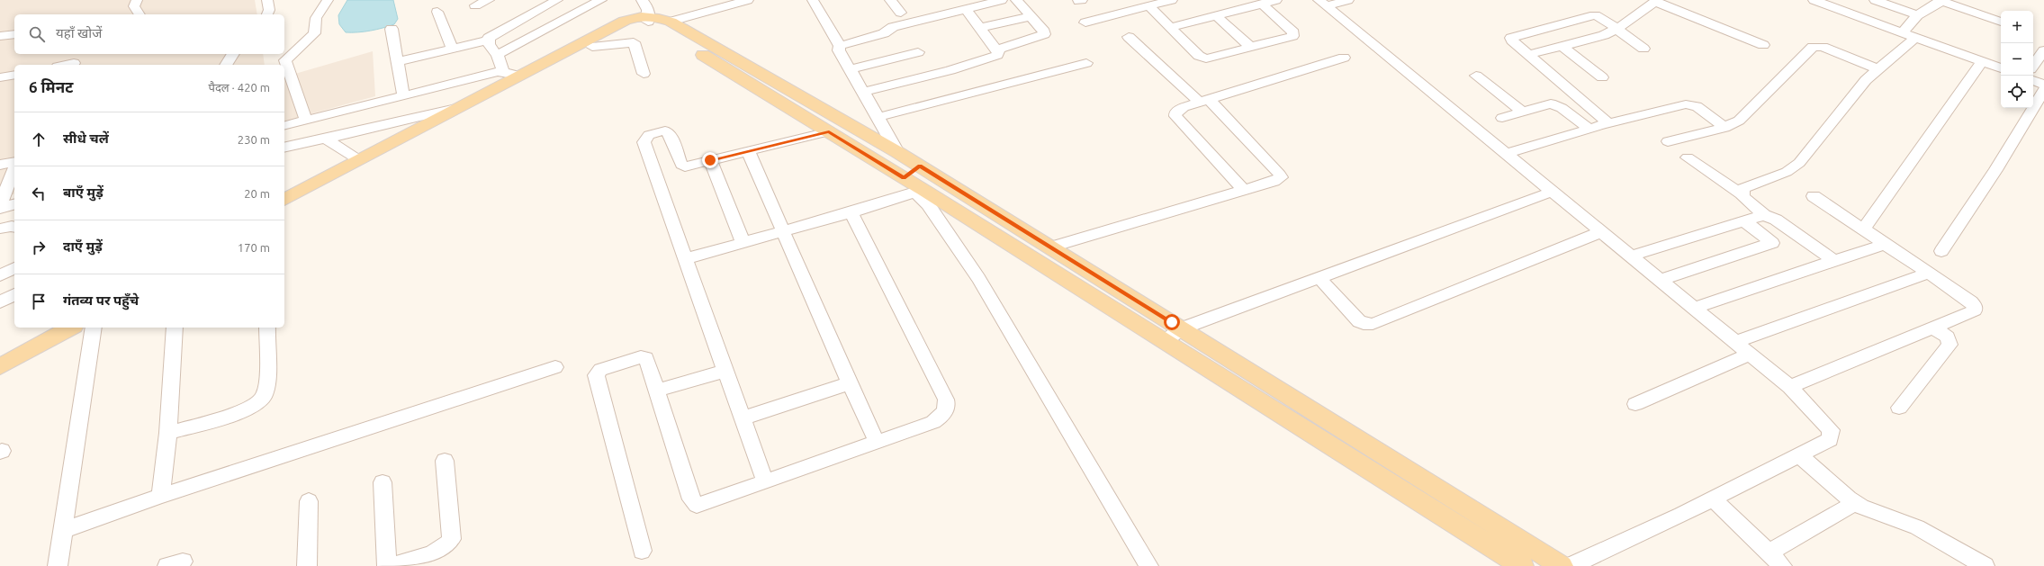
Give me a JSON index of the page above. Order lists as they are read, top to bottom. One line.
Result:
{"page":{"map_buttons":["+","−"],"search":"यहाँ खोजें","heading":["6 मिनट","पैदल · 420 m"],"list":[["सीधे चलें","230 m"],["बाएँ मुड़ें","20 m"],["दाएँ मुड़ें","170 m"],"गंतव्य पर पहुँचे"]}}
